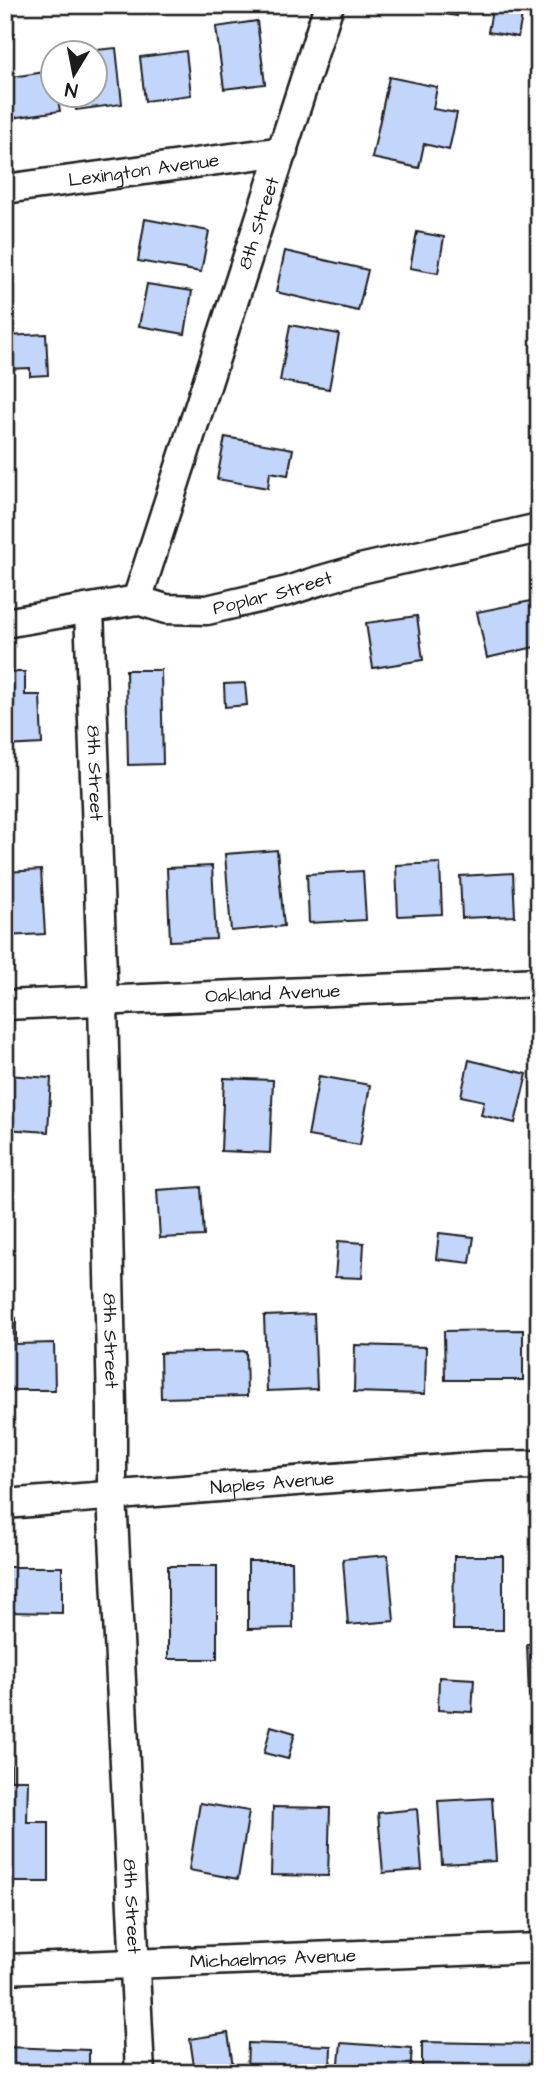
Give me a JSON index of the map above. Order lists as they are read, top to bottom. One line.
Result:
{"streets":{"street":["Lexington Avenue","8th Street","Poplar Street","Oakland Avenue","Naples Avenue","Michaelmas Avenue"]},"crossings":[["Lexington Avenue","8th Street"],["8th Street","Poplar Street"],["8th Street","Oakland Avenue"],["8th Street","Naples Avenue"],["8th Street","Michaelmas Avenue"]],"north":"bottom"}
